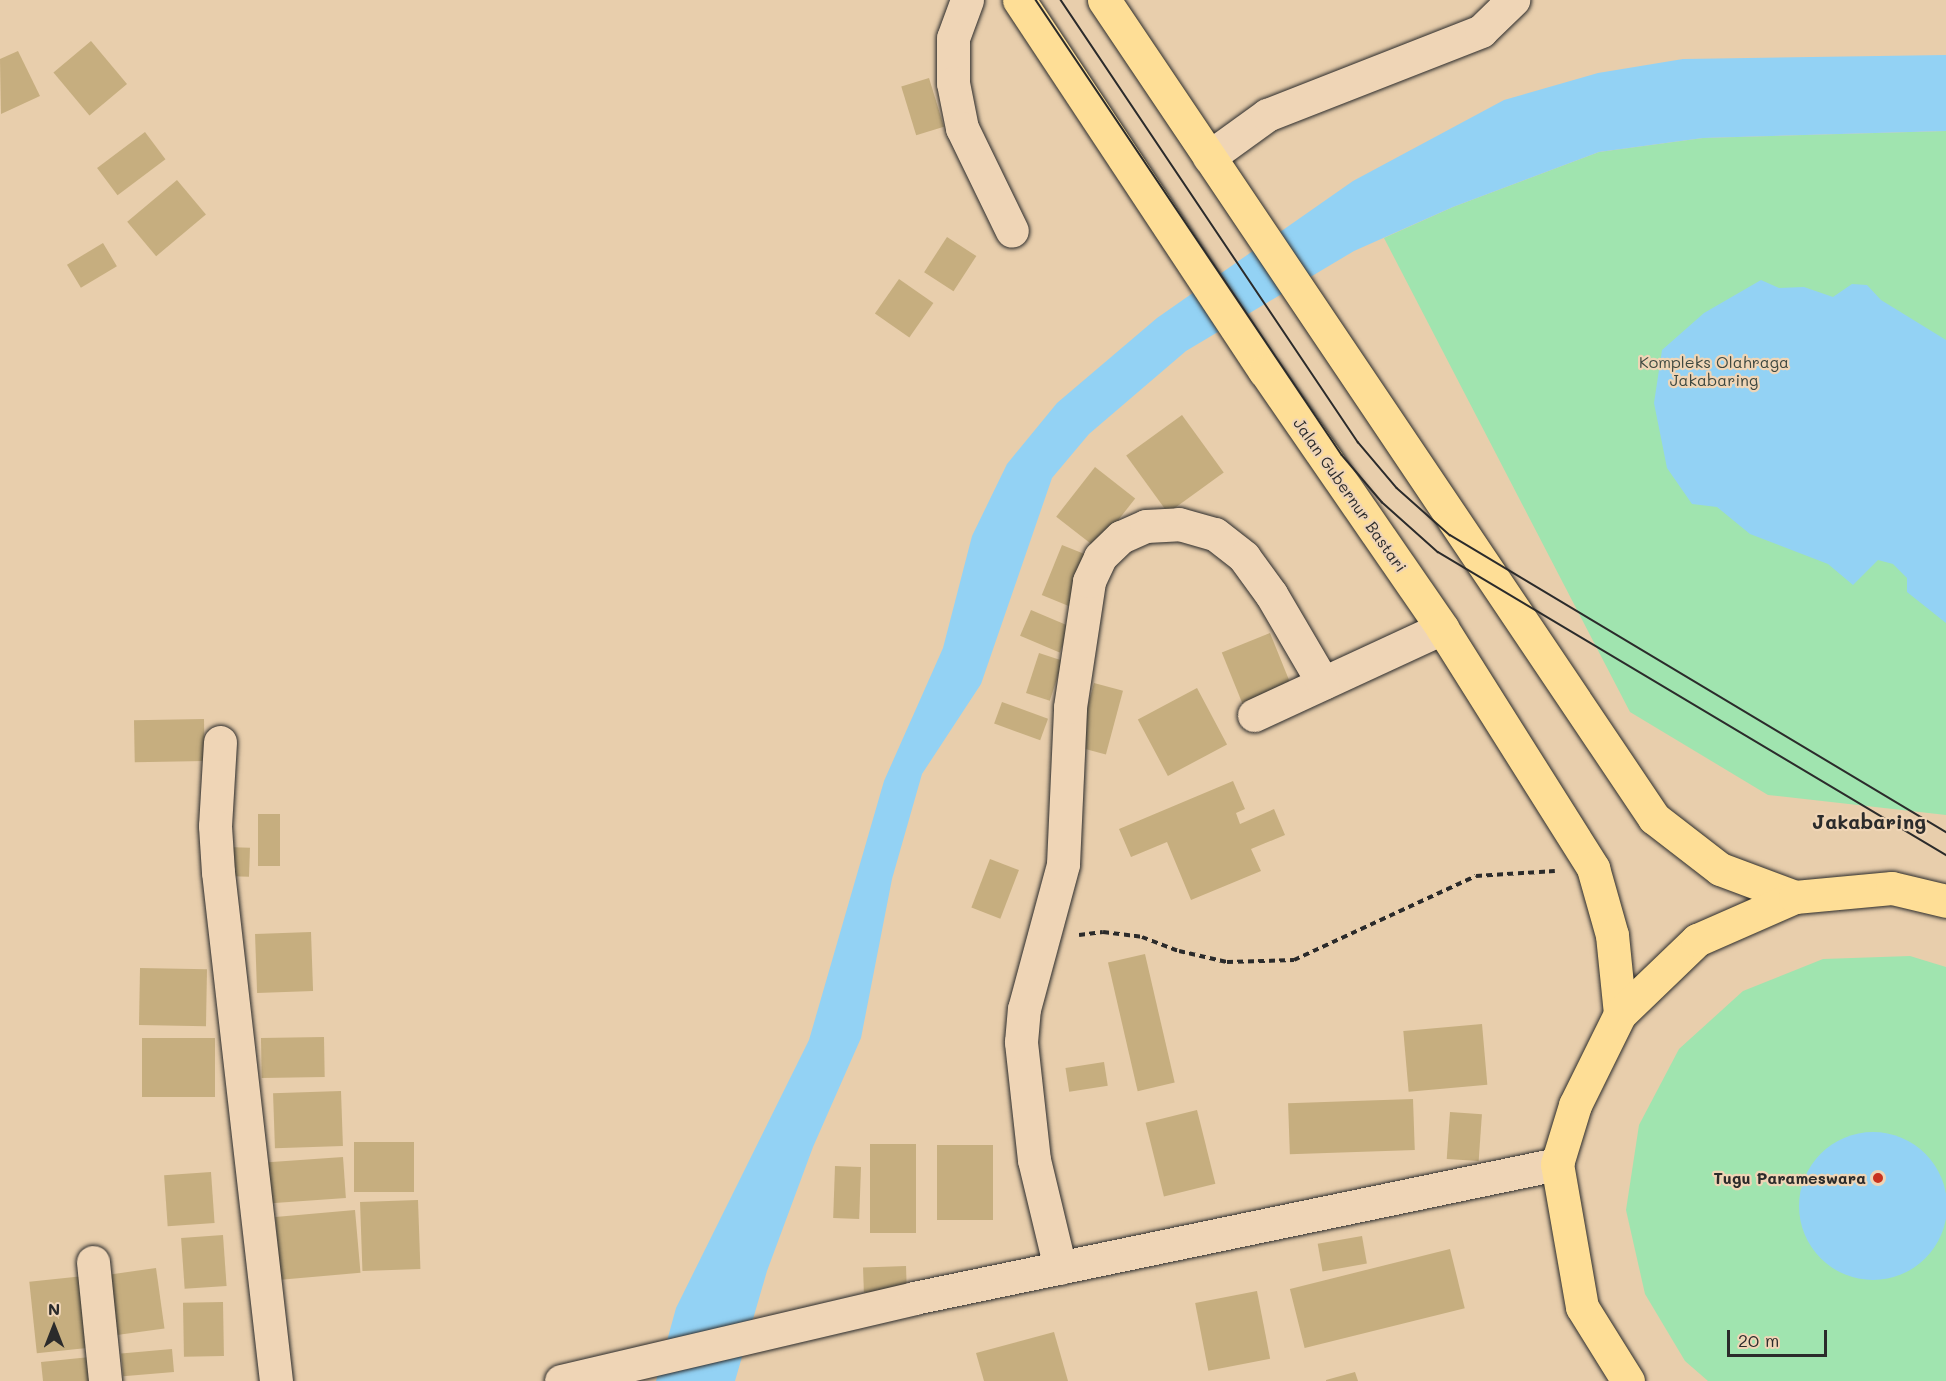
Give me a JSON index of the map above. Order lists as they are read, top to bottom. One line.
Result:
{"streets":{"highway":["Jalan Gubernur Bastari"]},"districts":["Jakabaring"],"parks":["Kompleks Olahraga Jakabaring"],"places":["Tugu Parameswara"],"scale_bar":"20 m","north":"top"}
